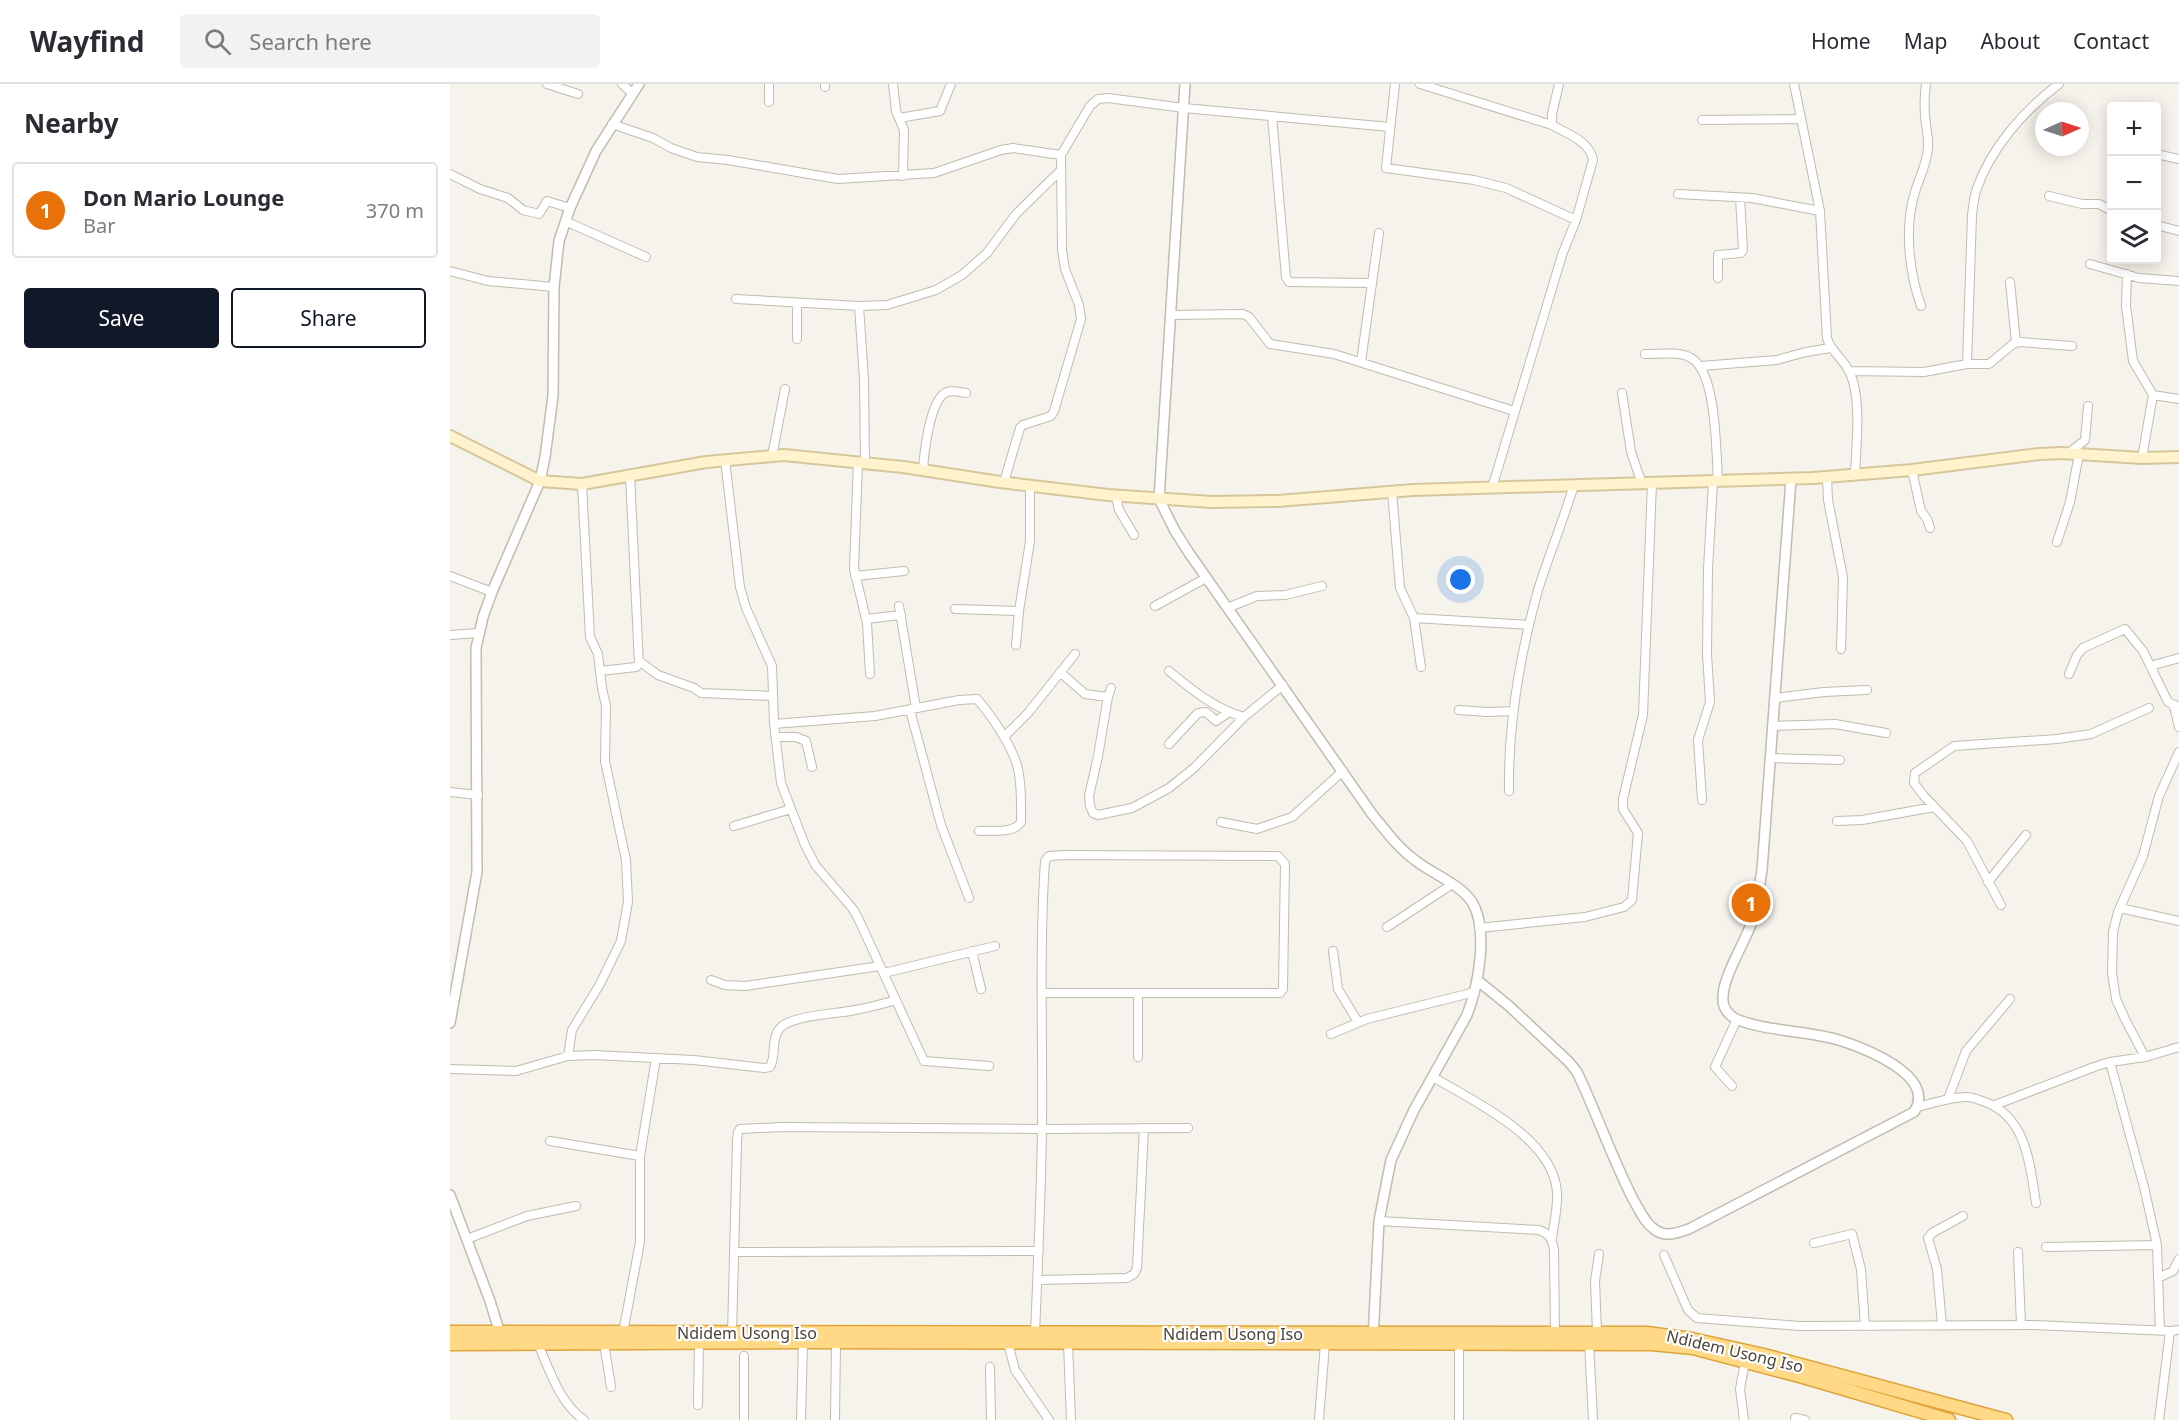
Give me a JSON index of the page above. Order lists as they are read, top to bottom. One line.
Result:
{"streets":{"highway":["Ndidem Usong Iso"]},"north":"right","page":{"header":"Wayfind","search":"Search here","nav":["Home","Map","About","Contact"],"heading":"Nearby","map_buttons":["+","−"],"list":[{"mark":"1","name":"Don Mario Lounge","note":"Bar","value":"370 m"}],"buttons":["Save","Share"],"pins":"1"}}
